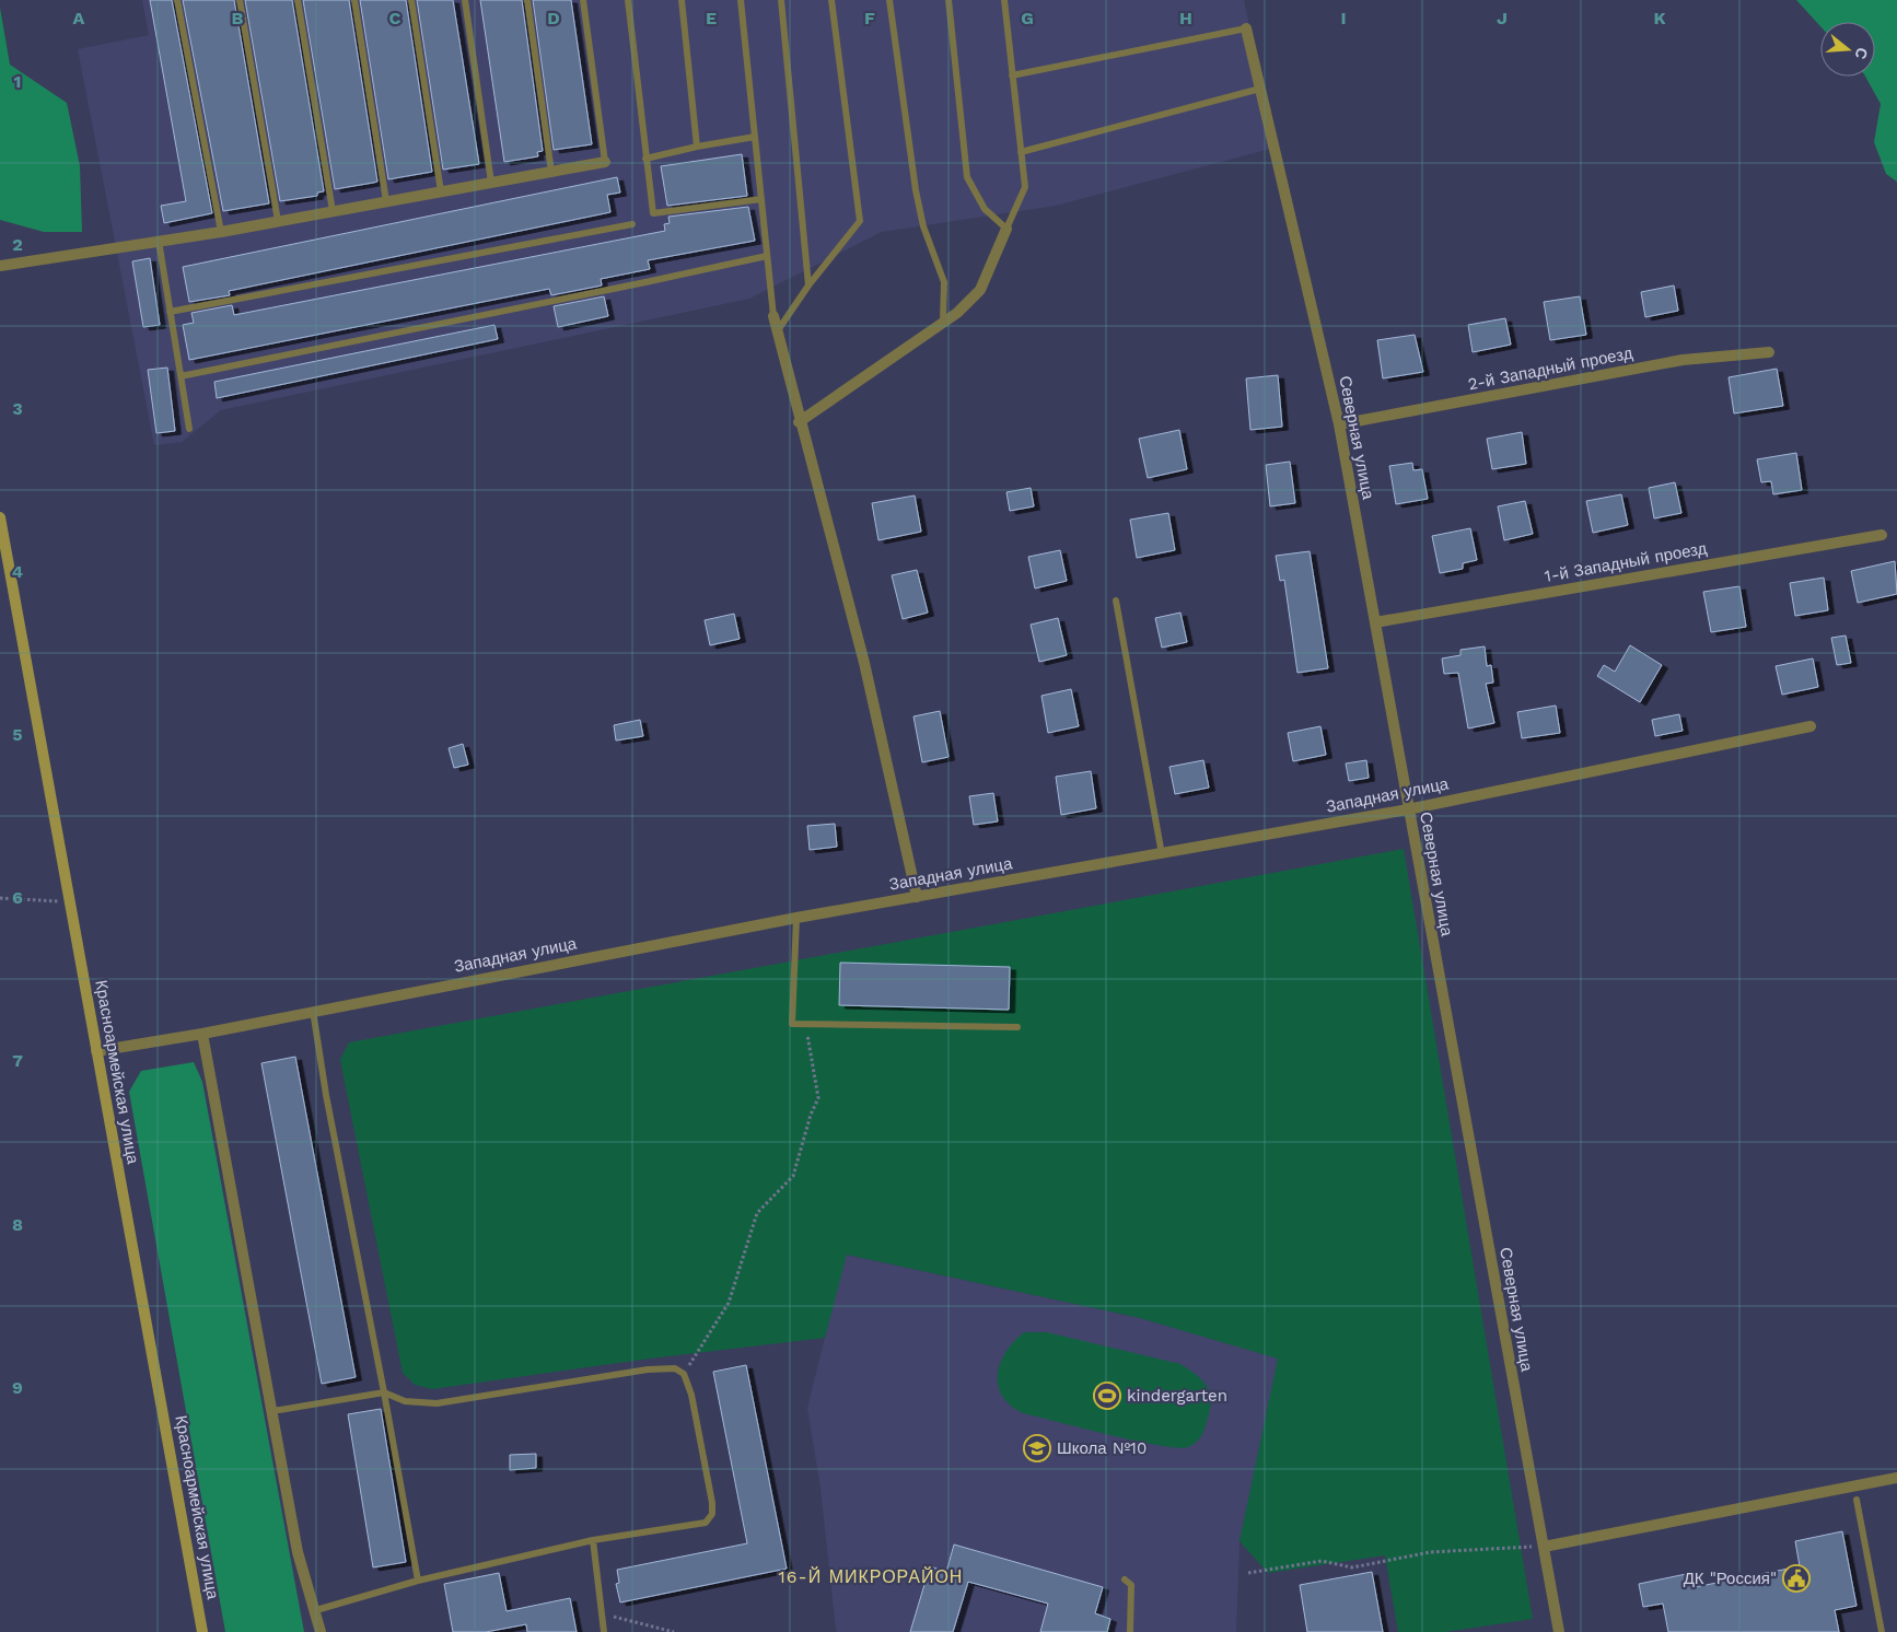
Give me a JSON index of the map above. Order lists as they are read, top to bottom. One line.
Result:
{"streets":{"main road":["Красноармейская улица"],"street":["2-й Западный проезд","Северная улица","1-й Западный проезд","Западная улица"]},"crossings":[["2-й Западный проезд","Северная улица"],["Северная улица","1-й Западный проезд"],["Северная улица","Западная улица"],["Западная улица","Красноармейская улица"]],"districts":["16-Й МИКРОРАЙОН"],"places":{"sports":["kindergarten"],"school or university":["Школа №10"],"public building":["ДК \"Россия\""]},"north":"right","grid":{"columns":["A","B","C","D","E","F","G","H","I","J","K"],"rows":["1","2","3","4","5","6","7","8","9"]}}
